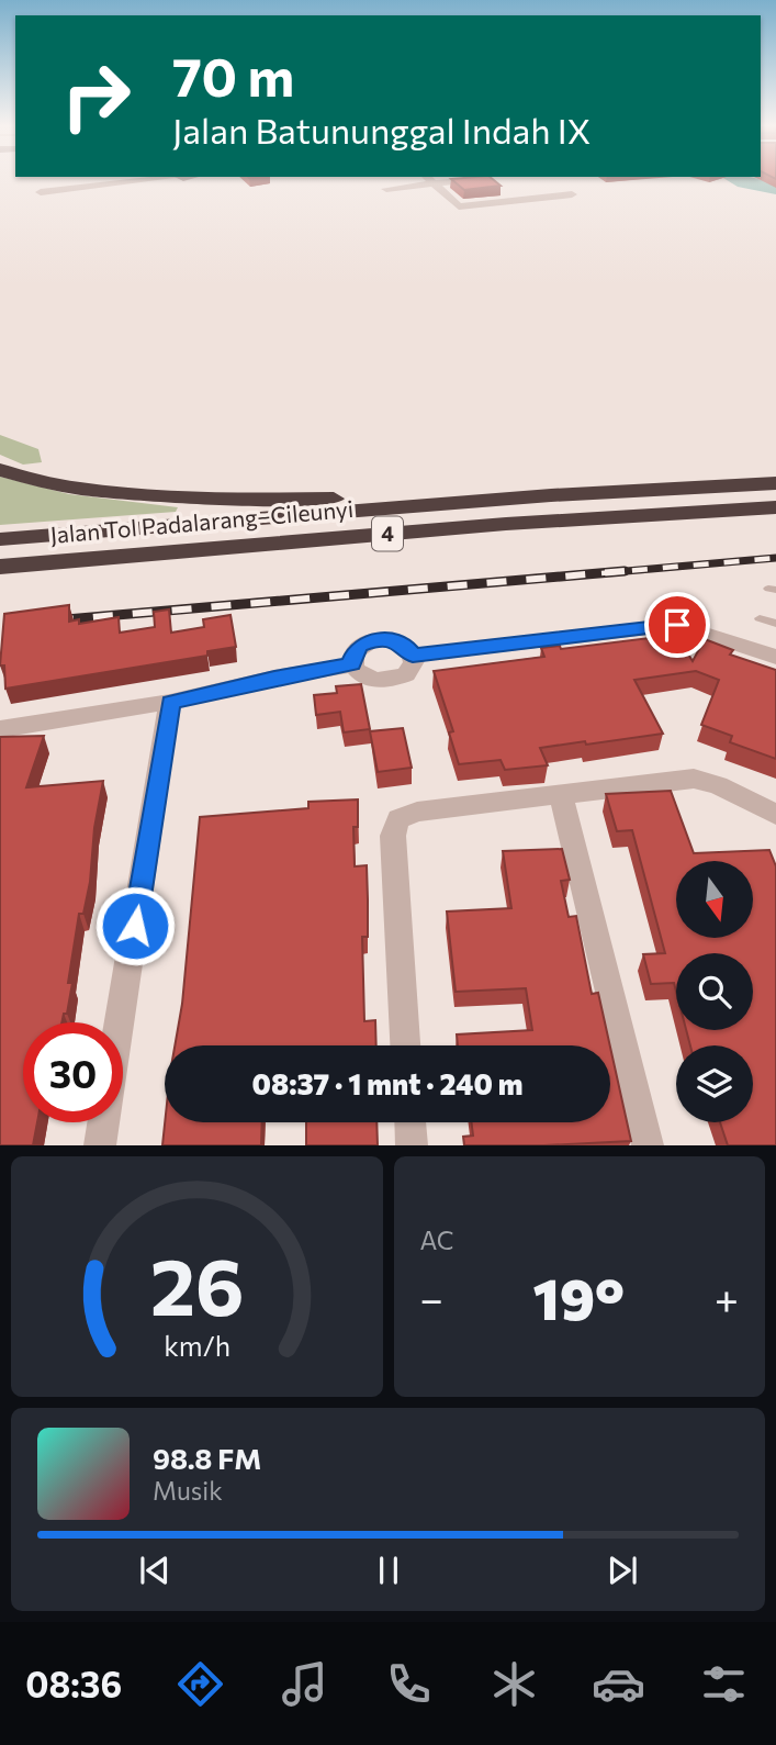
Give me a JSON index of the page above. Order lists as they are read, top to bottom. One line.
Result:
{"streets":{"highway":["Jalan Tol Padalarang–Cileunyi","4"]},"north":"bottom","page":{"turn":["70 m","Jalan Batununggal Indah IX"],"limit":"30","trip":"08:37 · 1 mnt · 240 m","tile":"AC","heat":["−","19°","+"],"song":["98.8 FM","Musik"],"tabs":"08:36","gauge":["26","km/h"]}}
